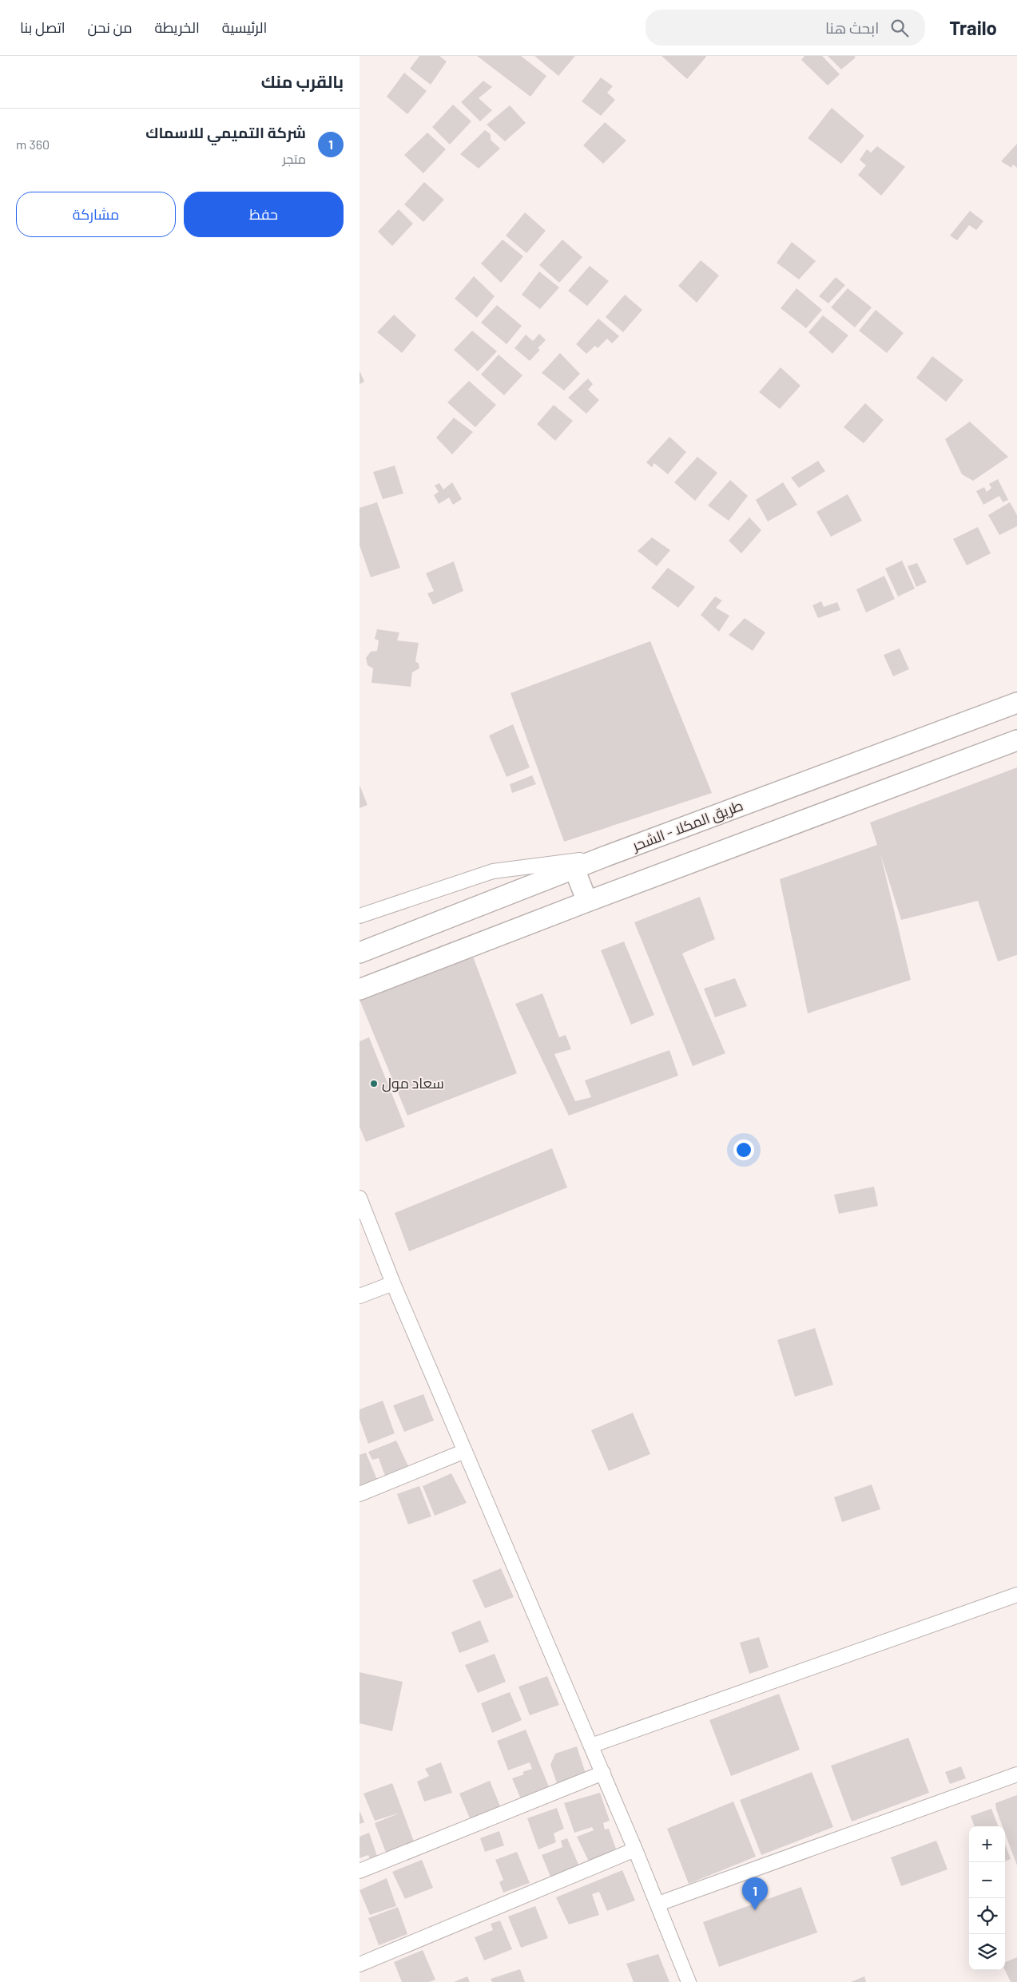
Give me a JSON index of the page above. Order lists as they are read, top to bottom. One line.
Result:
{"streets":{"highway":["طريق المكلا - الشحر"]},"places":["سعاد مول"],"page":{"header":"Trailo","search":"ابحث هنا","nav":["الرئيسية","الخريطة","من نحن","اتصل بنا"],"heading":"بالقرب منك","list":[{"mark":"1","name":"شركة التميمي للاسماك","note":"متجر","value":"360 m"}],"buttons":["حفظ","مشاركة"],"map_buttons":["+","−"],"pins":"1"}}
